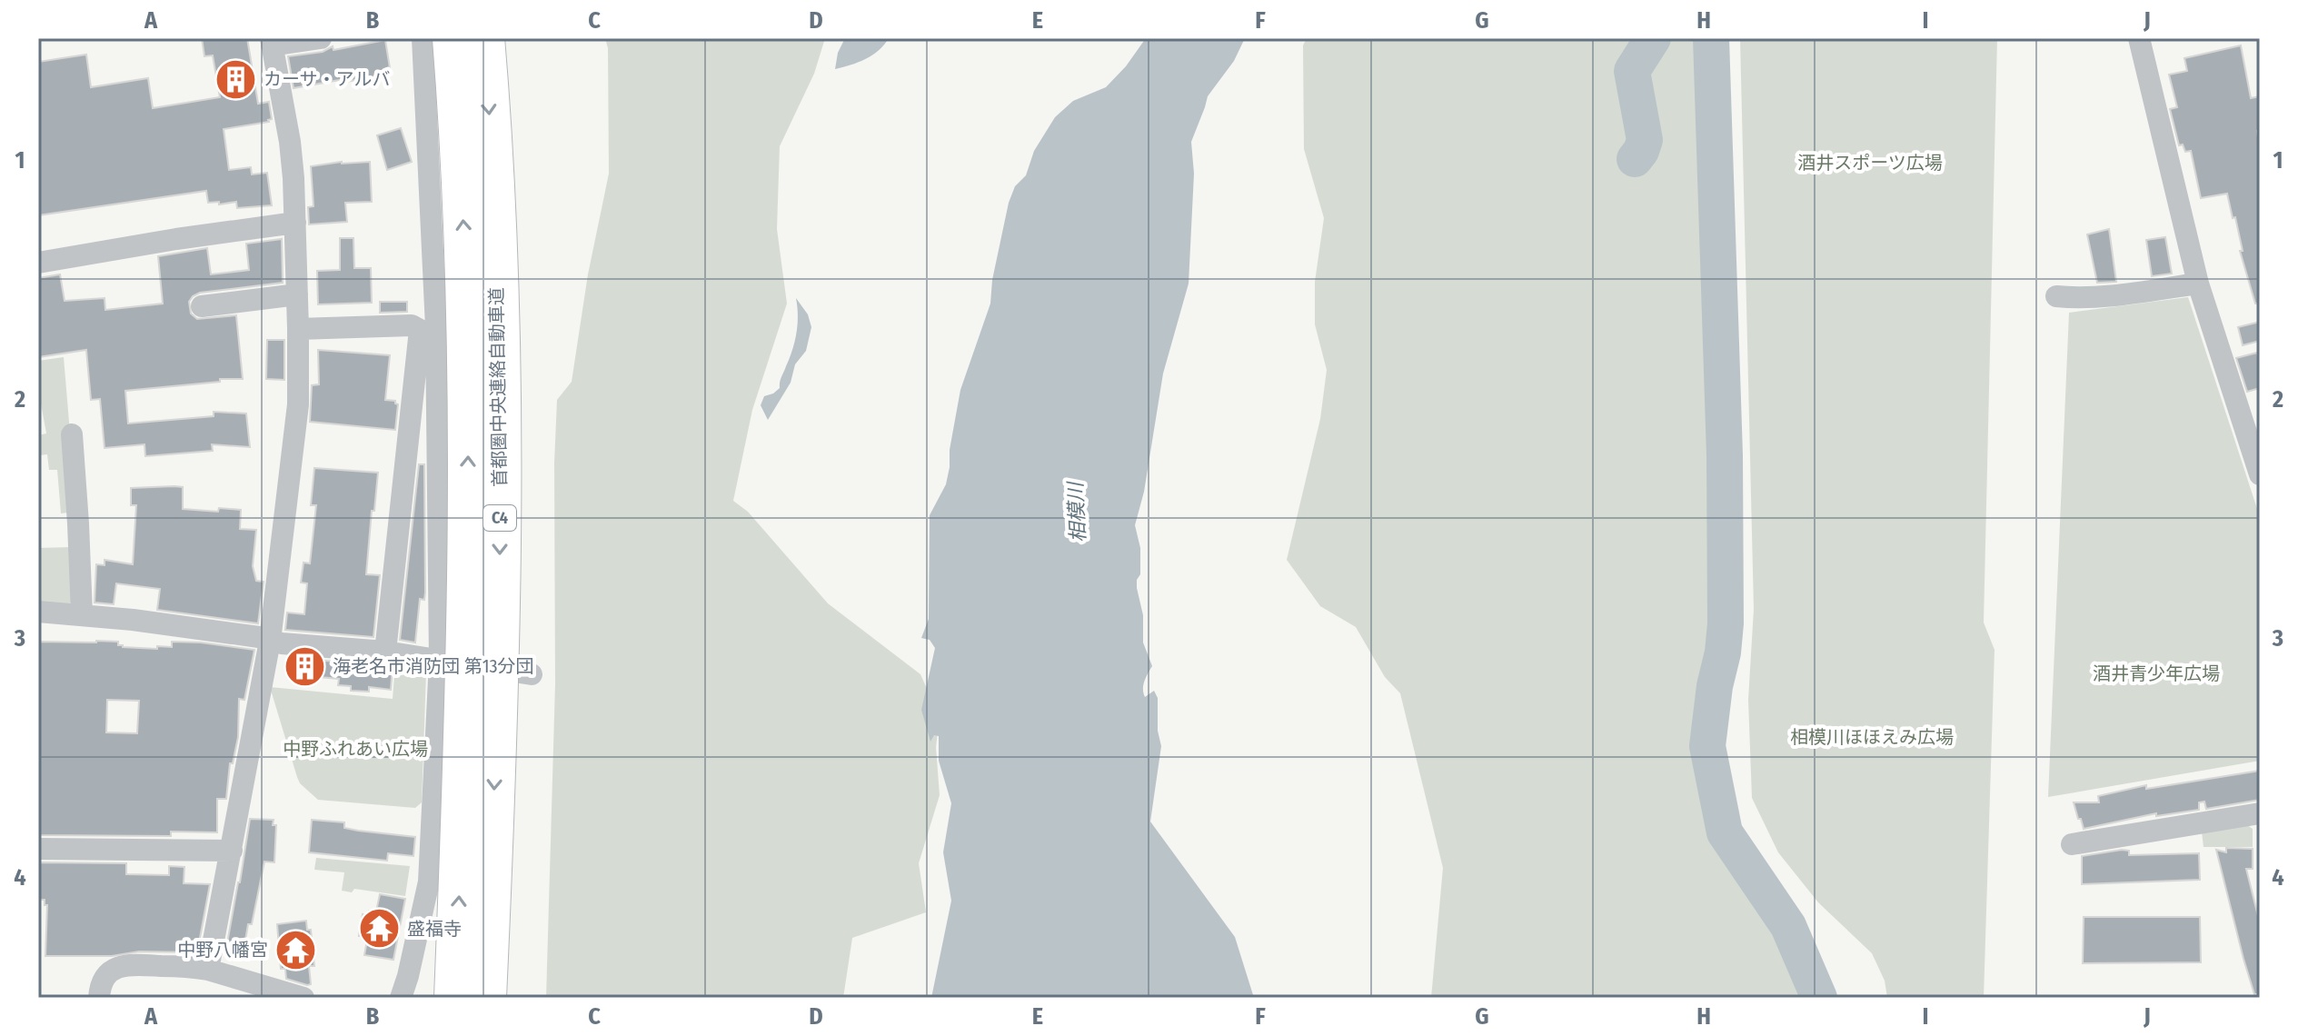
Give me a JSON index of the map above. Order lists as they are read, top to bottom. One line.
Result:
{"streets":{"highway":["首都圏中央連絡自動車道","C4"]},"water":["相模川"],"parks":["酒井スポーツ広場","酒井青少年広場","相模川ほほえみ広場","中野ふれあい広場"],"places":{"building":["カーサ・アルバ","海老名市消防団 第13分団"],"temple":["盛福寺","中野八幡宮"]},"grid":{"columns":["A","B","C","D","E","F","G","H","I","J"],"rows":["1","2","3","4"]}}
